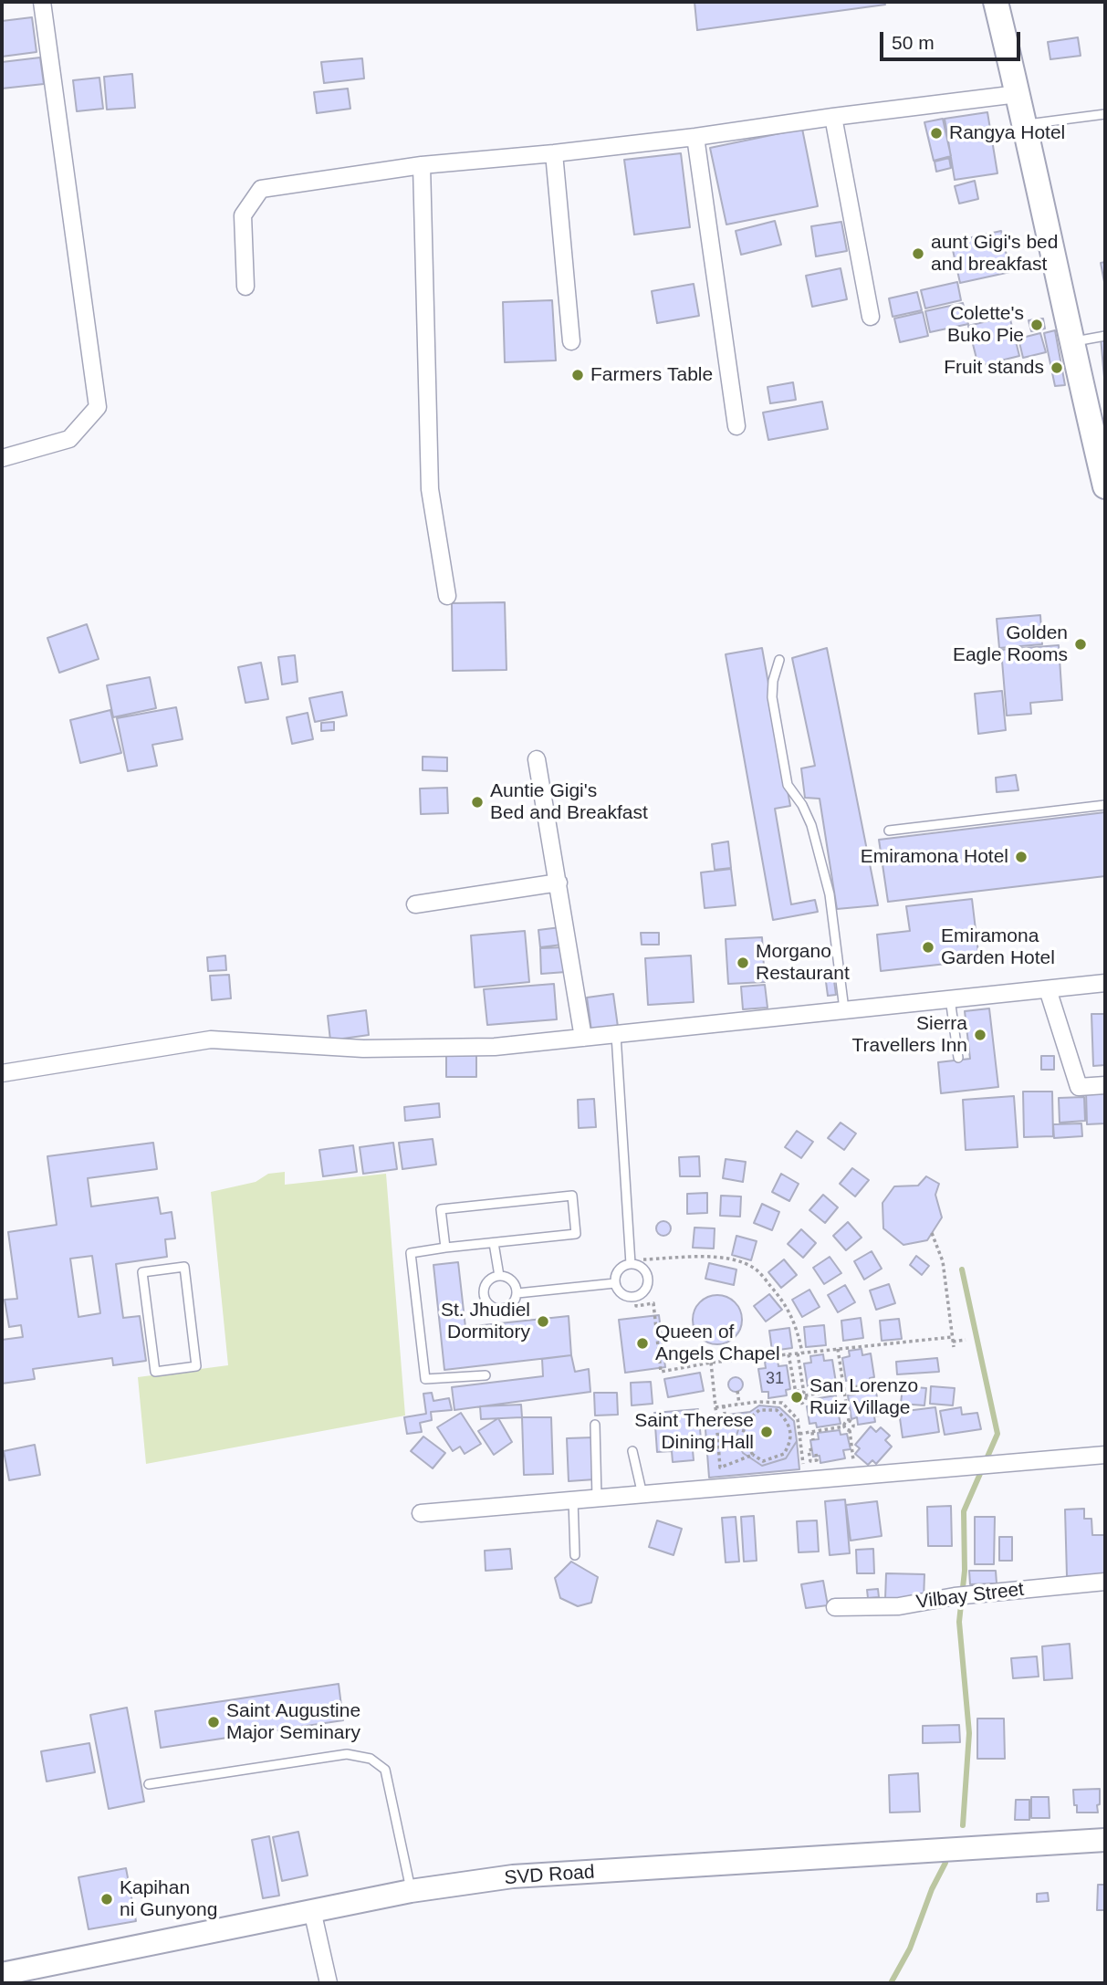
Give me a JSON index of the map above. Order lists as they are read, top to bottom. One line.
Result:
{"streets":{"main road":["SVD Road"],"street":["Vilbay Street"]},"places":["Rangya Hotel","aunt Gigi's bed and breakfast","Colette's Buko Pie","Fruit stands","Farmers Table","Golden Eagle Rooms","Auntie Gigi's Bed and Breakfast","Emiramona Hotel","Emiramona Garden Hotel","Morgano Restaurant","Sierra Travellers Inn","St. Jhudiel Dormitory","Queen of Angels Chapel","San Lorenzo Ruiz Village","Saint Therese Dining Hall","Saint Augustine Major Seminary","Kapihan ni Gunyong"],"house_numbers":["31"],"scale_bar":"50 m"}
